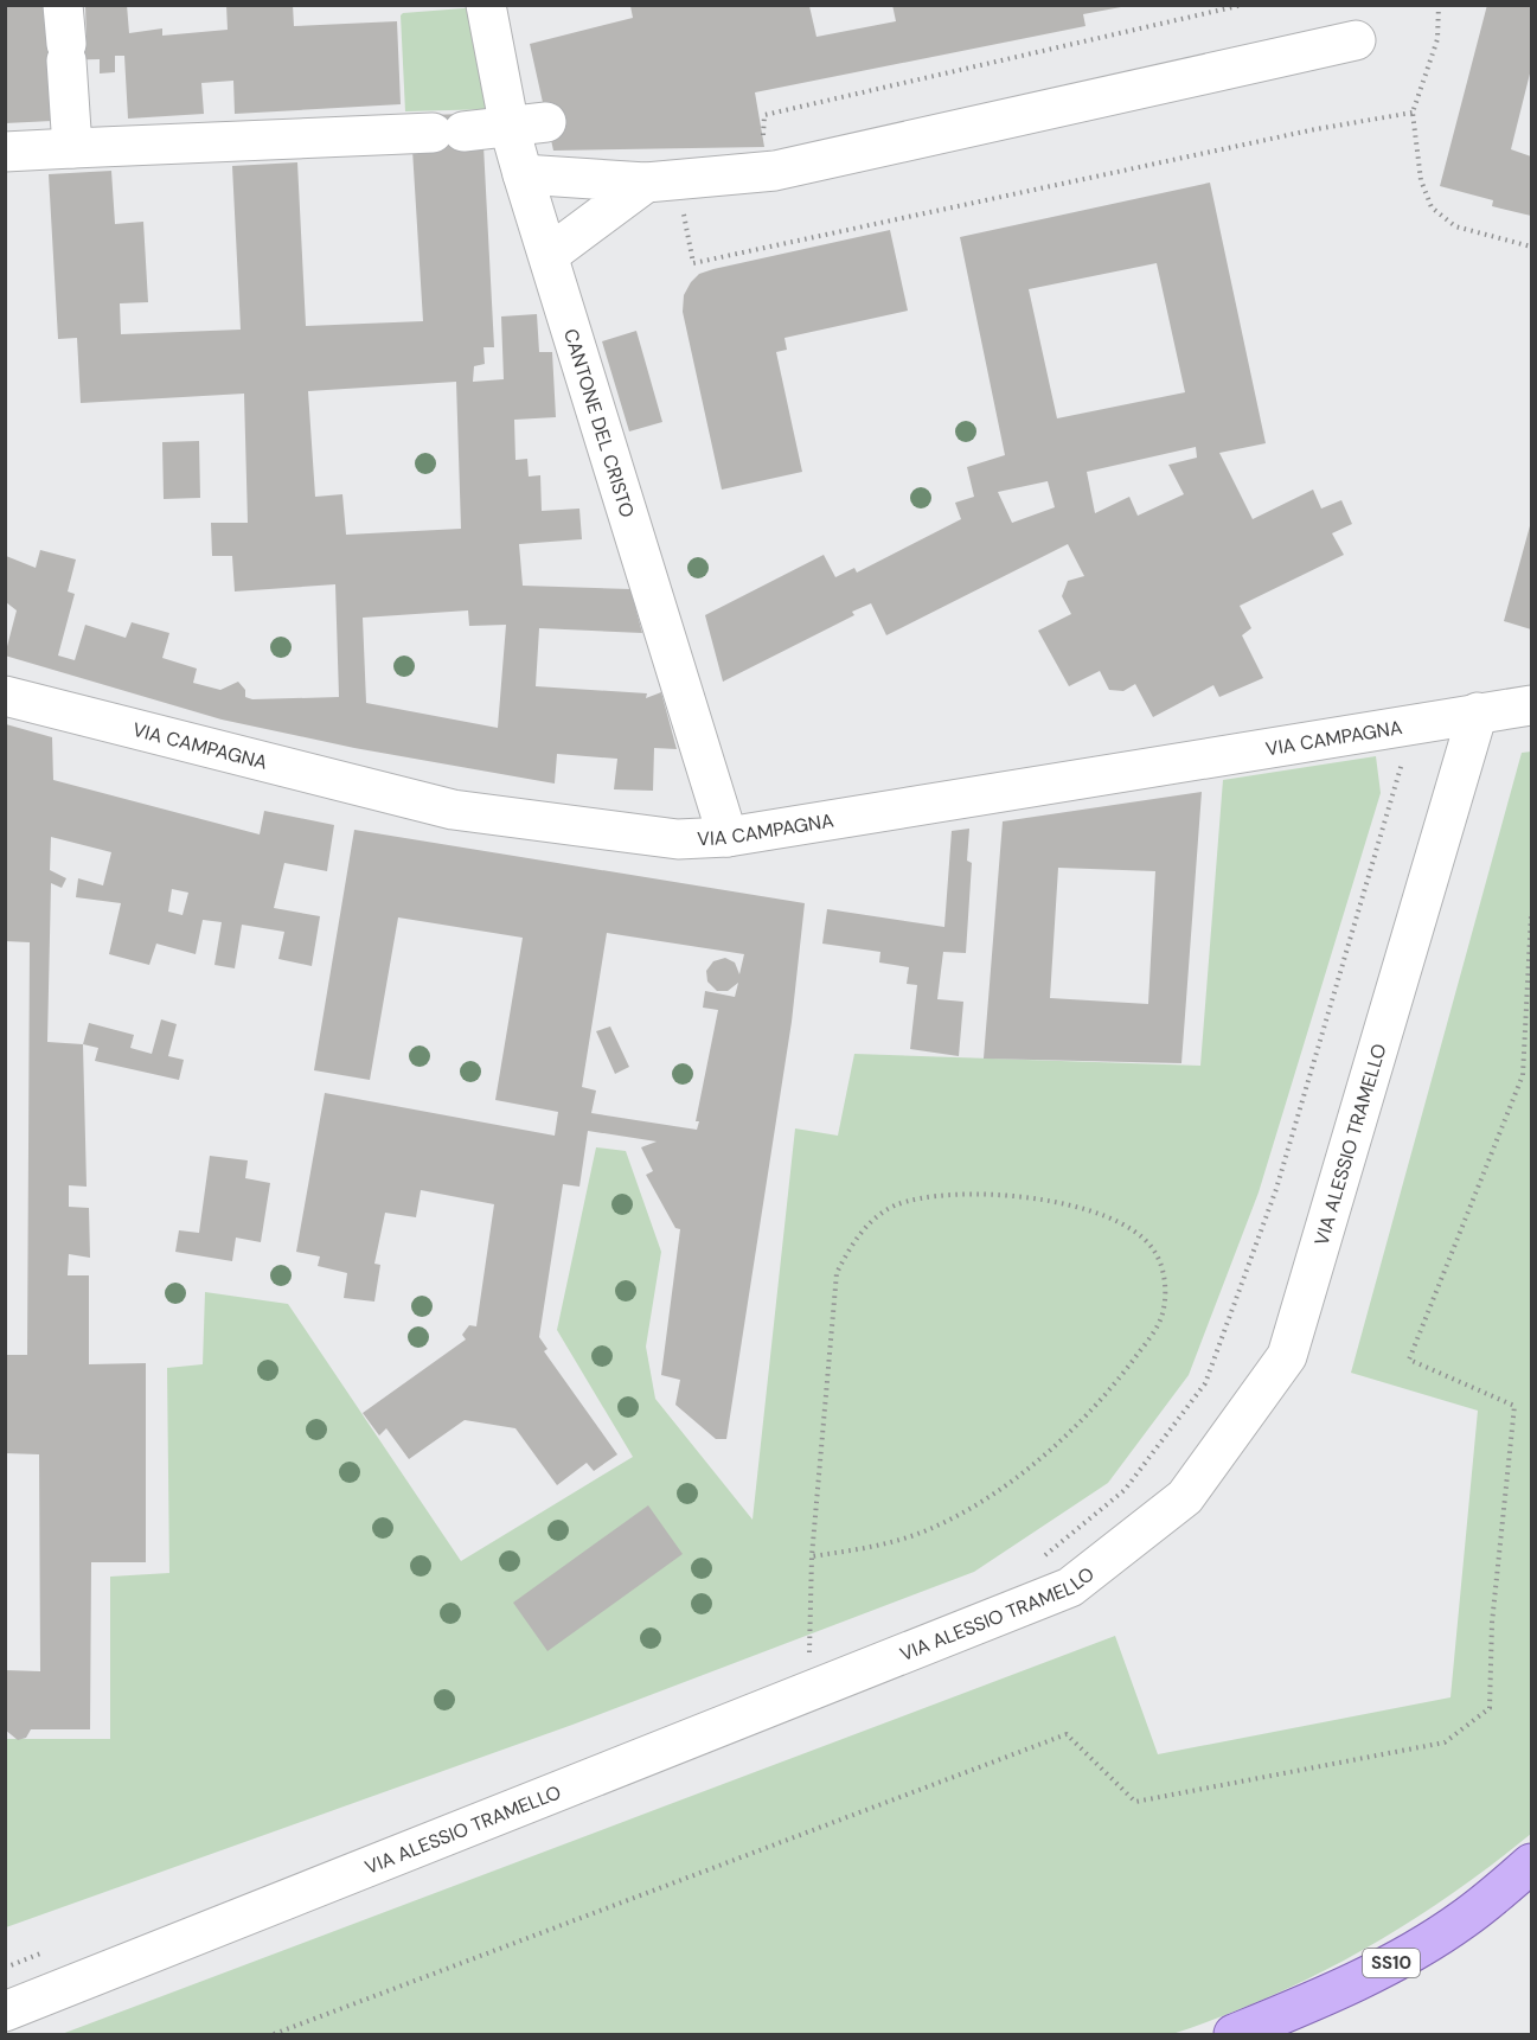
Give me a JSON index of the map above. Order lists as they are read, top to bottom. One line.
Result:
{"streets":{"main road":["SS10"],"street":["CANTONE DEL CRISTO","VIA CAMPAGNA","VIA ALESSIO TRAMELLO"]},"crossings":[["CANTONE DEL CRISTO","VIA CAMPAGNA"],["VIA CAMPAGNA","VIA ALESSIO TRAMELLO"]]}
